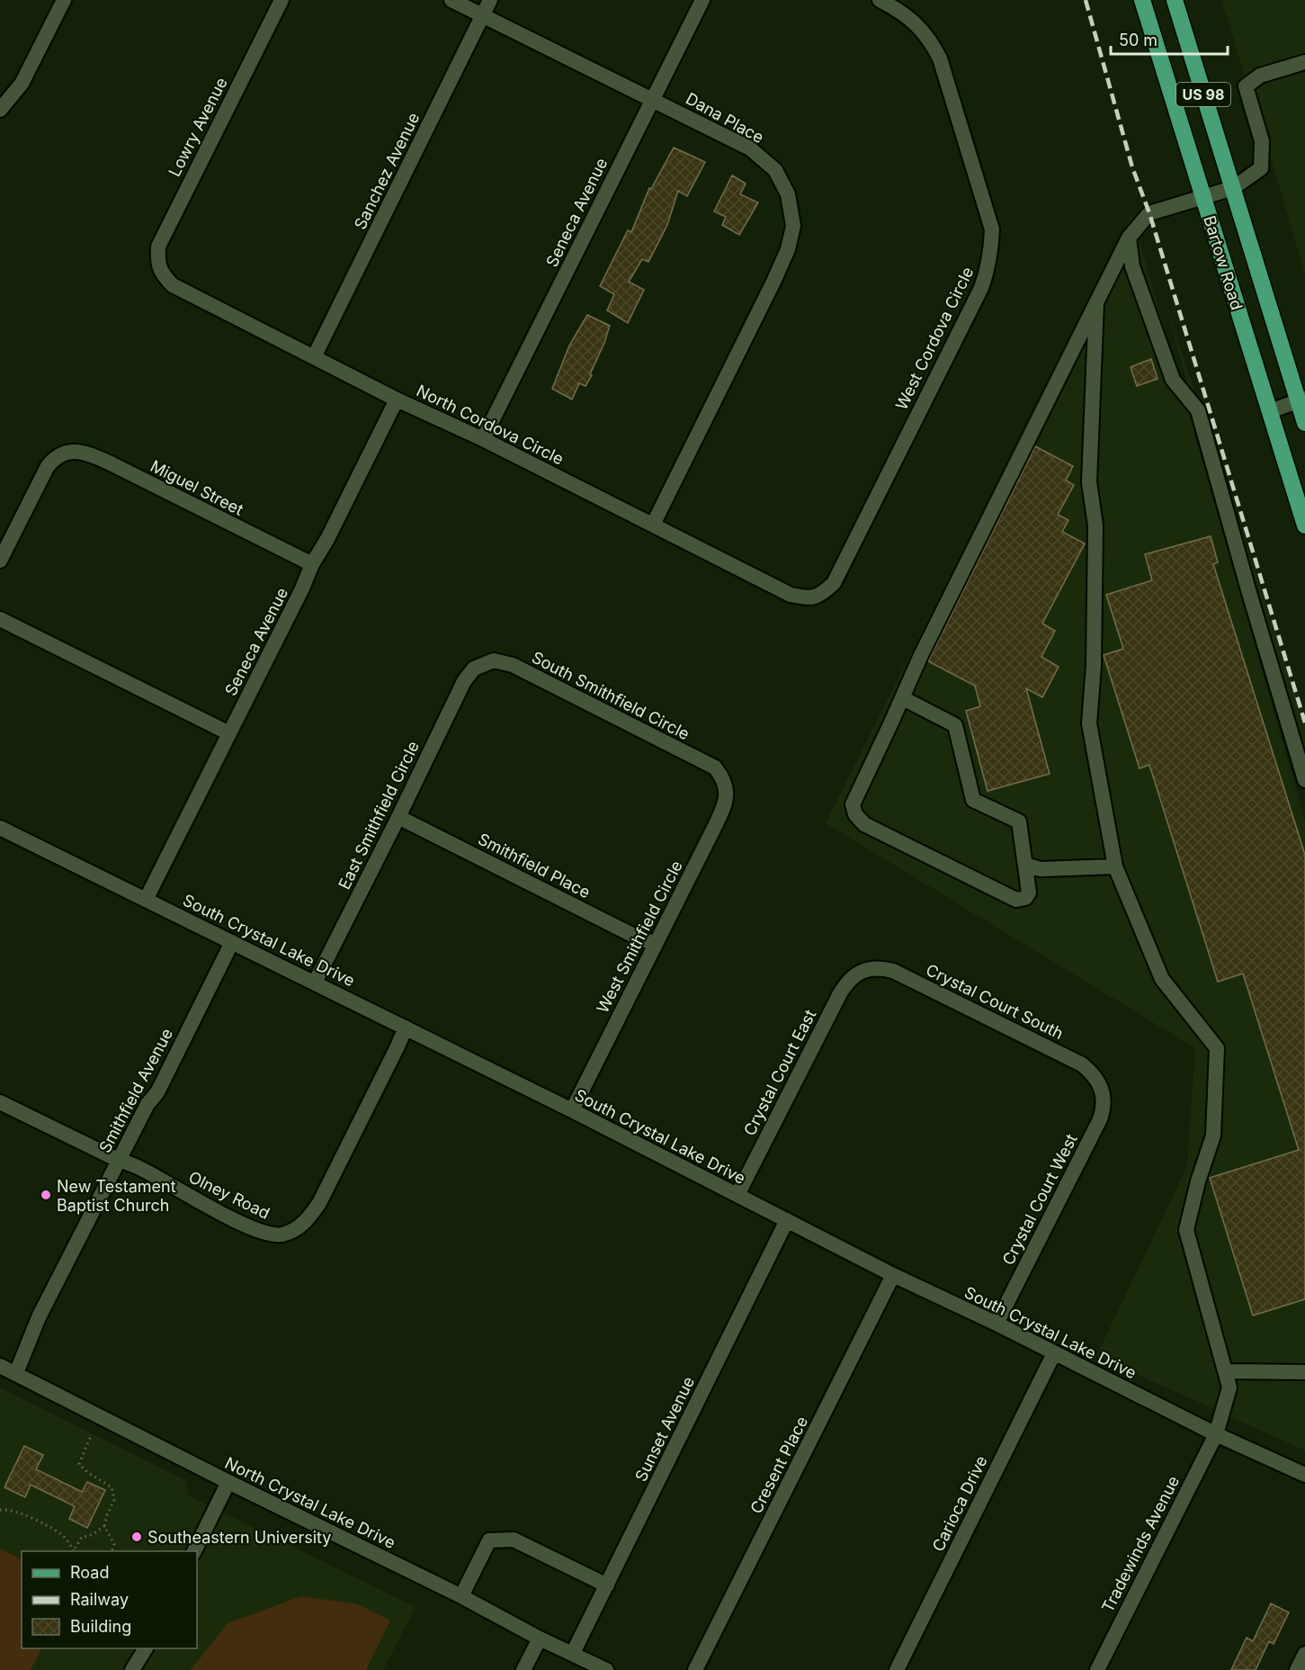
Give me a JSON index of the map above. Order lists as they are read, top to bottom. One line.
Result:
{"streets":{"main road":["US 98","Bartow Road"],"street":["Dana Place","Lowry Avenue","Sanchez Avenue","Seneca Avenue","West Cordova Circle","North Cordova Circle","Miguel Street","South Smithfield Circle","East Smithfield Circle","Smithfield Place","West Smithfield Circle","South Crystal Lake Drive","Crystal Court South","Crystal Court East","Smithfield Avenue","Olney Road","Crystal Court West","Sunset Avenue","Cresent Place","North Crystal Lake Drive","Carioca Drive","Tradewinds Avenue"]},"crossings":[["Dana Place","Sanchez Avenue"],["Dana Place","Seneca Avenue"],["Dana Place","North Cordova Circle"],["Lowry Avenue","North Cordova Circle"],["Sanchez Avenue","North Cordova Circle"],["Seneca Avenue","North Cordova Circle"],["Seneca Avenue","Miguel Street"],["Seneca Avenue","South Crystal Lake Drive"],["West Cordova Circle","North Cordova Circle"],["South Smithfield Circle","East Smithfield Circle"],["South Smithfield Circle","West Smithfield Circle"],["East Smithfield Circle","Smithfield Place"],["East Smithfield Circle","South Crystal Lake Drive"],["Smithfield Place","West Smithfield Circle"],["West Smithfield Circle","South Crystal Lake Drive"],["South Crystal Lake Drive","Crystal Court East"],["South Crystal Lake Drive","Smithfield Avenue"],["South Crystal Lake Drive","Olney Road"],["South Crystal Lake Drive","Crystal Court West"],["South Crystal Lake Drive","Sunset Avenue"],["South Crystal Lake Drive","Cresent Place"],["South Crystal Lake Drive","Carioca Drive"],["South Crystal Lake Drive","Tradewinds Avenue"],["Crystal Court South","Crystal Court East"],["Crystal Court South","Crystal Court West"],["Smithfield Avenue","Olney Road"],["Smithfield Avenue","North Crystal Lake Drive"],["Sunset Avenue","North Crystal Lake Drive"]],"places":["New Testament Baptist Church","Southeastern University"],"legend":["Road","Railway","Building"],"scale_bar":"50 m"}
